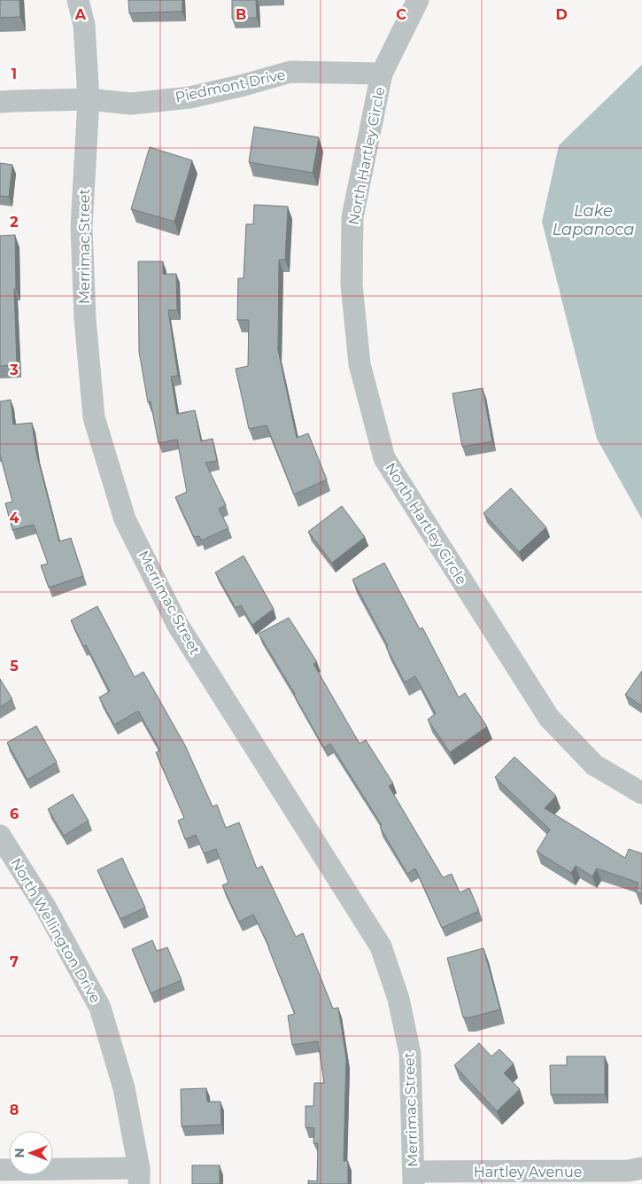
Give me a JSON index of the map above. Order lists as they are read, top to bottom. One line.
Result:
{"streets":{"street":["Piedmont Drive","North Hartley Circle","Merrimac Street","North Wellington Drive","Hartley Avenue"]},"crossings":[["Piedmont Drive","North Hartley Circle"],["Piedmont Drive","Merrimac Street"],["Merrimac Street","Hartley Avenue"]],"water":["Lake Lapanoca"],"north":"left","grid":{"columns":["A","B","C","D"],"rows":["1","2","3","4","5","6","7","8"]}}
